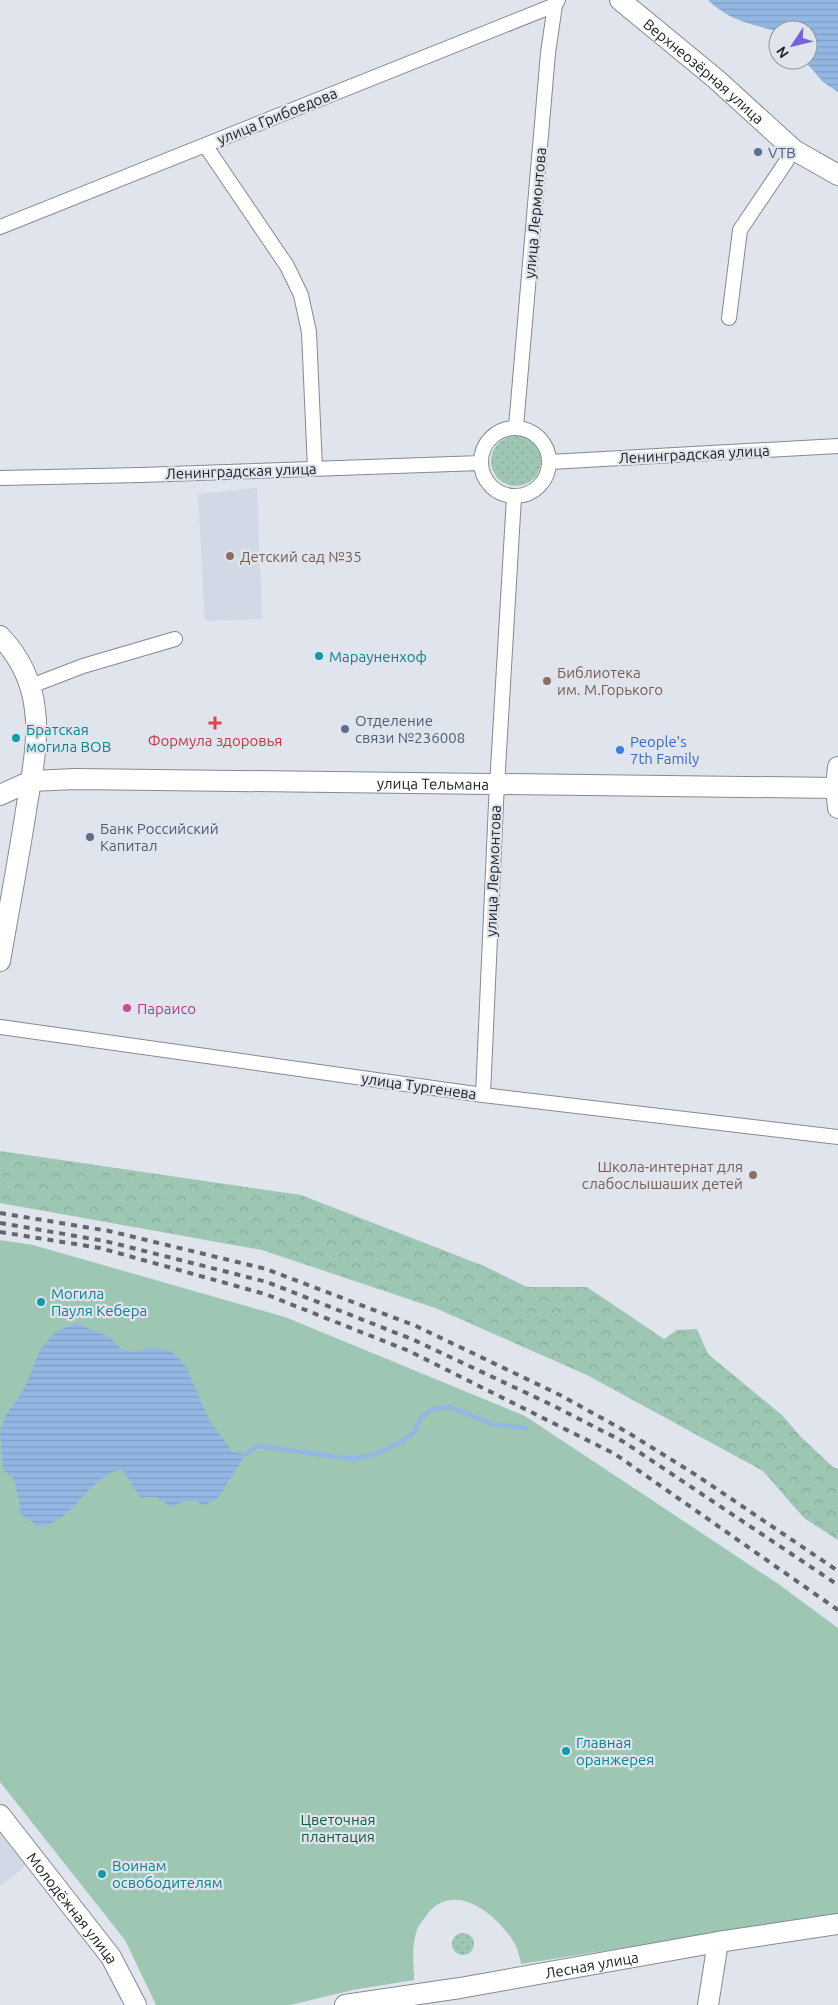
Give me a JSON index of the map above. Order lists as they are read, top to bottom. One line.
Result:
{"streets":{"street":["Верхнеозёрная улица","улица Грибоедова","улица Лермонтова","Ленинградская улица","улица Тельмана","улица Тургенева","Молодёжная улица","Лесная улица"]},"crossings":[["улица Грибоедова","улица Лермонтова"],["улица Лермонтова","Ленинградская улица"],["улица Лермонтова","улица Тельмана"],["улица Лермонтова","улица Тургенева"]],"parks":["Цветочная плантация"],"places":{"other":["VTB","Детский сад №35","Марауненхоф","Библиотека им. М.Горького","Отделение связи №236008","Братская могила ВОВ","People's 7th Family","Банк Российский Капитал","Параисо","Школа-интернат для слабослышаших детей","Могила Пауля Кебера","Главная оранжерея","Воинам освободителям"],"health":["Формула здоровья"]},"north":"bottom left"}
